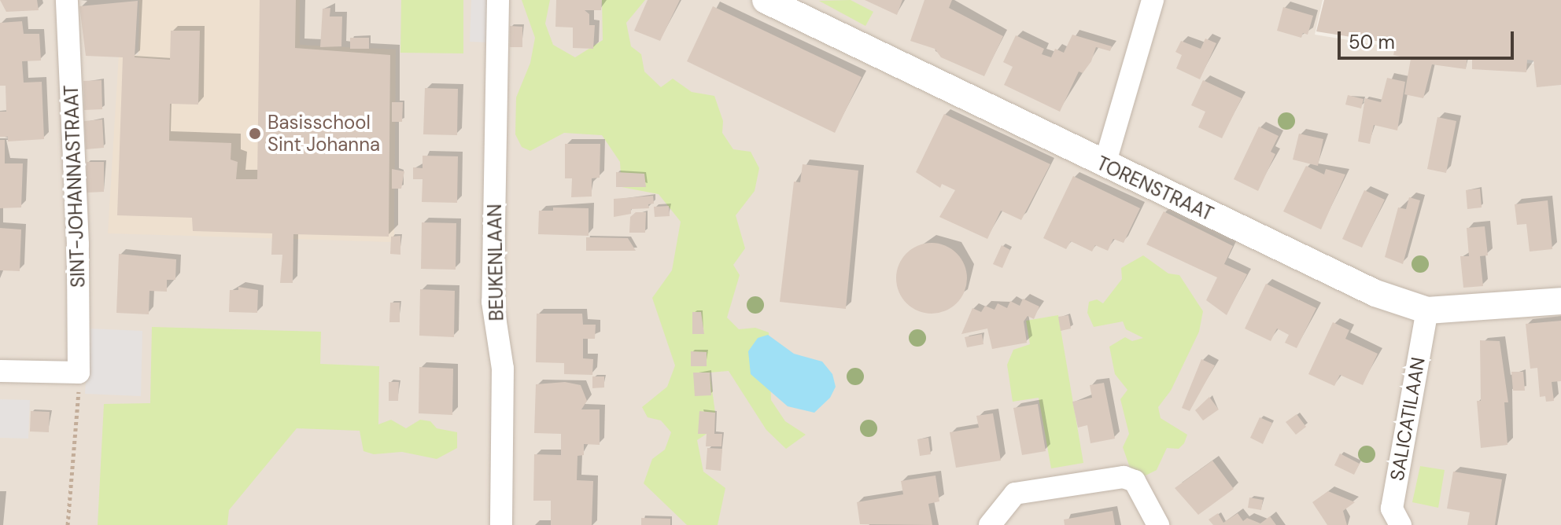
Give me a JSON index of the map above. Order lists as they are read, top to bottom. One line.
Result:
{"streets":{"street":["SINT-JOHANNASTRAAT","TORENSTRAAT","BEUKENLAAN","SALICATILAAN"]},"crossings":[["TORENSTRAAT","SALICATILAAN"]],"places":["Basisschool Sint Johanna"],"scale_bar":"50 m"}
